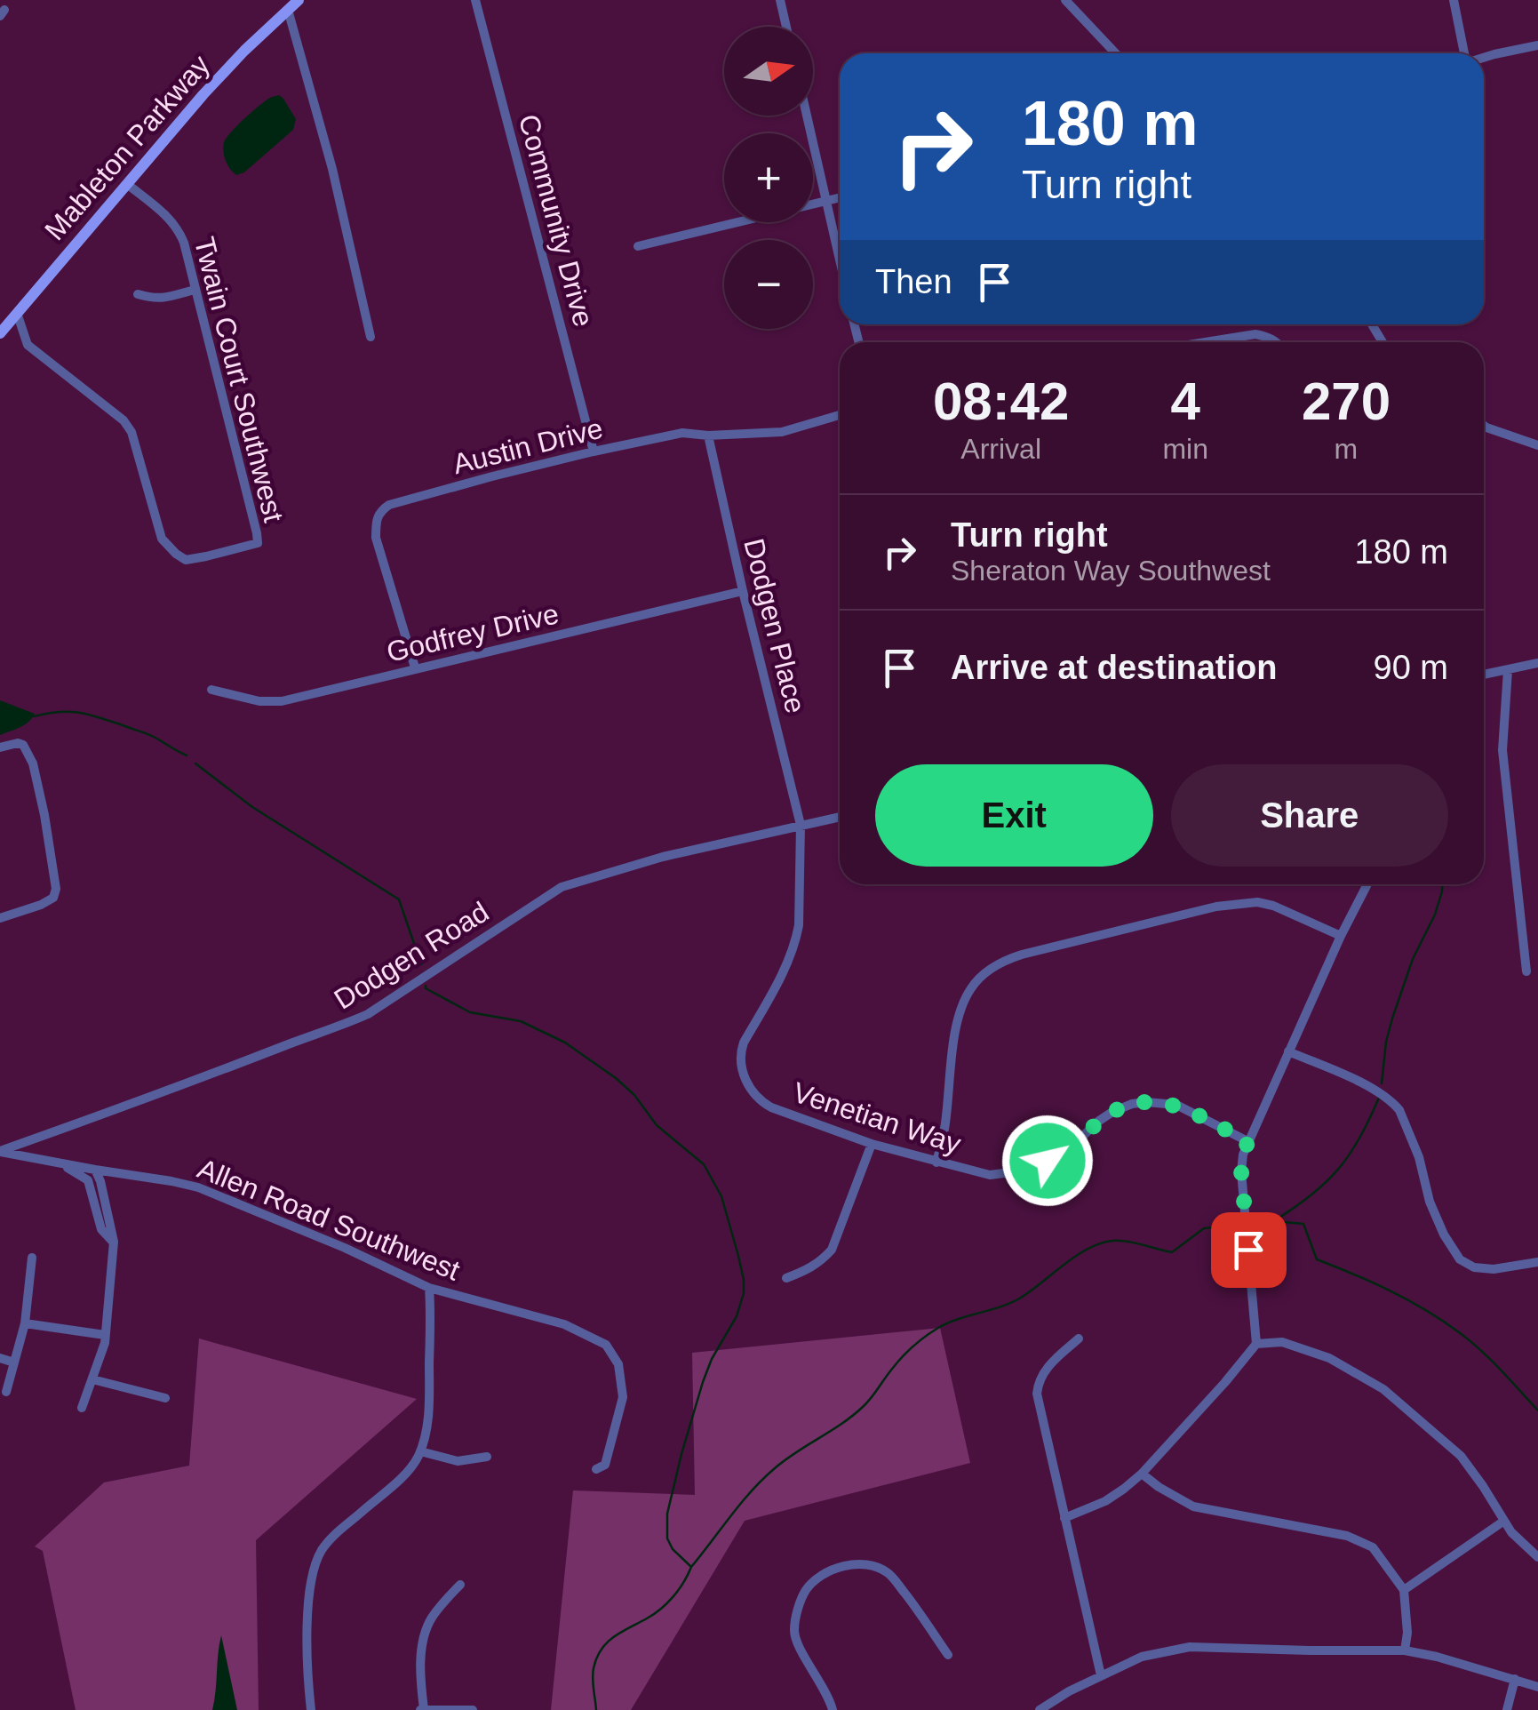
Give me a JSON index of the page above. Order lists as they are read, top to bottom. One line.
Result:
{"streets":{"main road":["Mableton Parkway"],"street":["Community Drive","Twain Court Southwest","Austin Drive","Dodgen Place","Godfrey Drive","Dodgen Road","Venetian Way","Allen Road Southwest"]},"crossings":[["Mableton Parkway","Twain Court Southwest"],["Community Drive","Austin Drive"],["Austin Drive","Dodgen Place"],["Austin Drive","Godfrey Drive"],["Dodgen Place","Godfrey Drive"],["Dodgen Place","Dodgen Road"],["Dodgen Place","Venetian Way"],["Dodgen Road","Venetian Way"],["Dodgen Road","Allen Road Southwest"]],"north":"right","page":{"map_buttons":["+","−"],"turn":["180 m","Turn right"],"then":"Then","eta":["08:42","Arrival","4","min","270","m"],"list":[{"name":"Turn right","note":"Sheraton Way Southwest","value":"180 m"},{"name":"Arrive at destination","value":"90 m"}],"buttons":["Exit","Share"]}}
